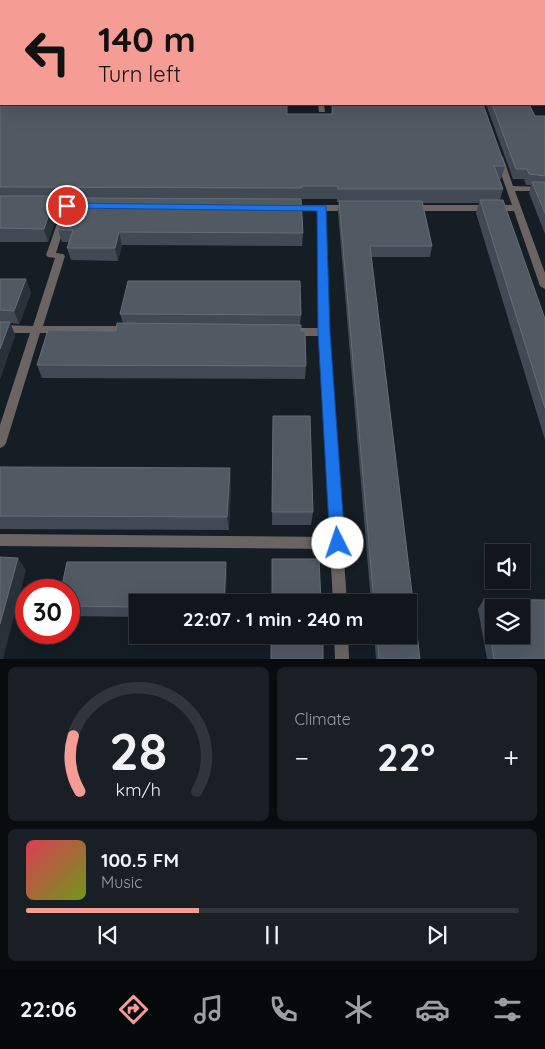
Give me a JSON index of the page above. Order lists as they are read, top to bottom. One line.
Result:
{"page":{"turn":["140 m","Turn left"],"limit":"30","trip":"22:07 · 1 min · 240 m","tile":"Climate","heat":["−","22°","+"],"song":["100.5 FM","Music"],"tabs":"22:06","gauge":["28","km/h"]}}
